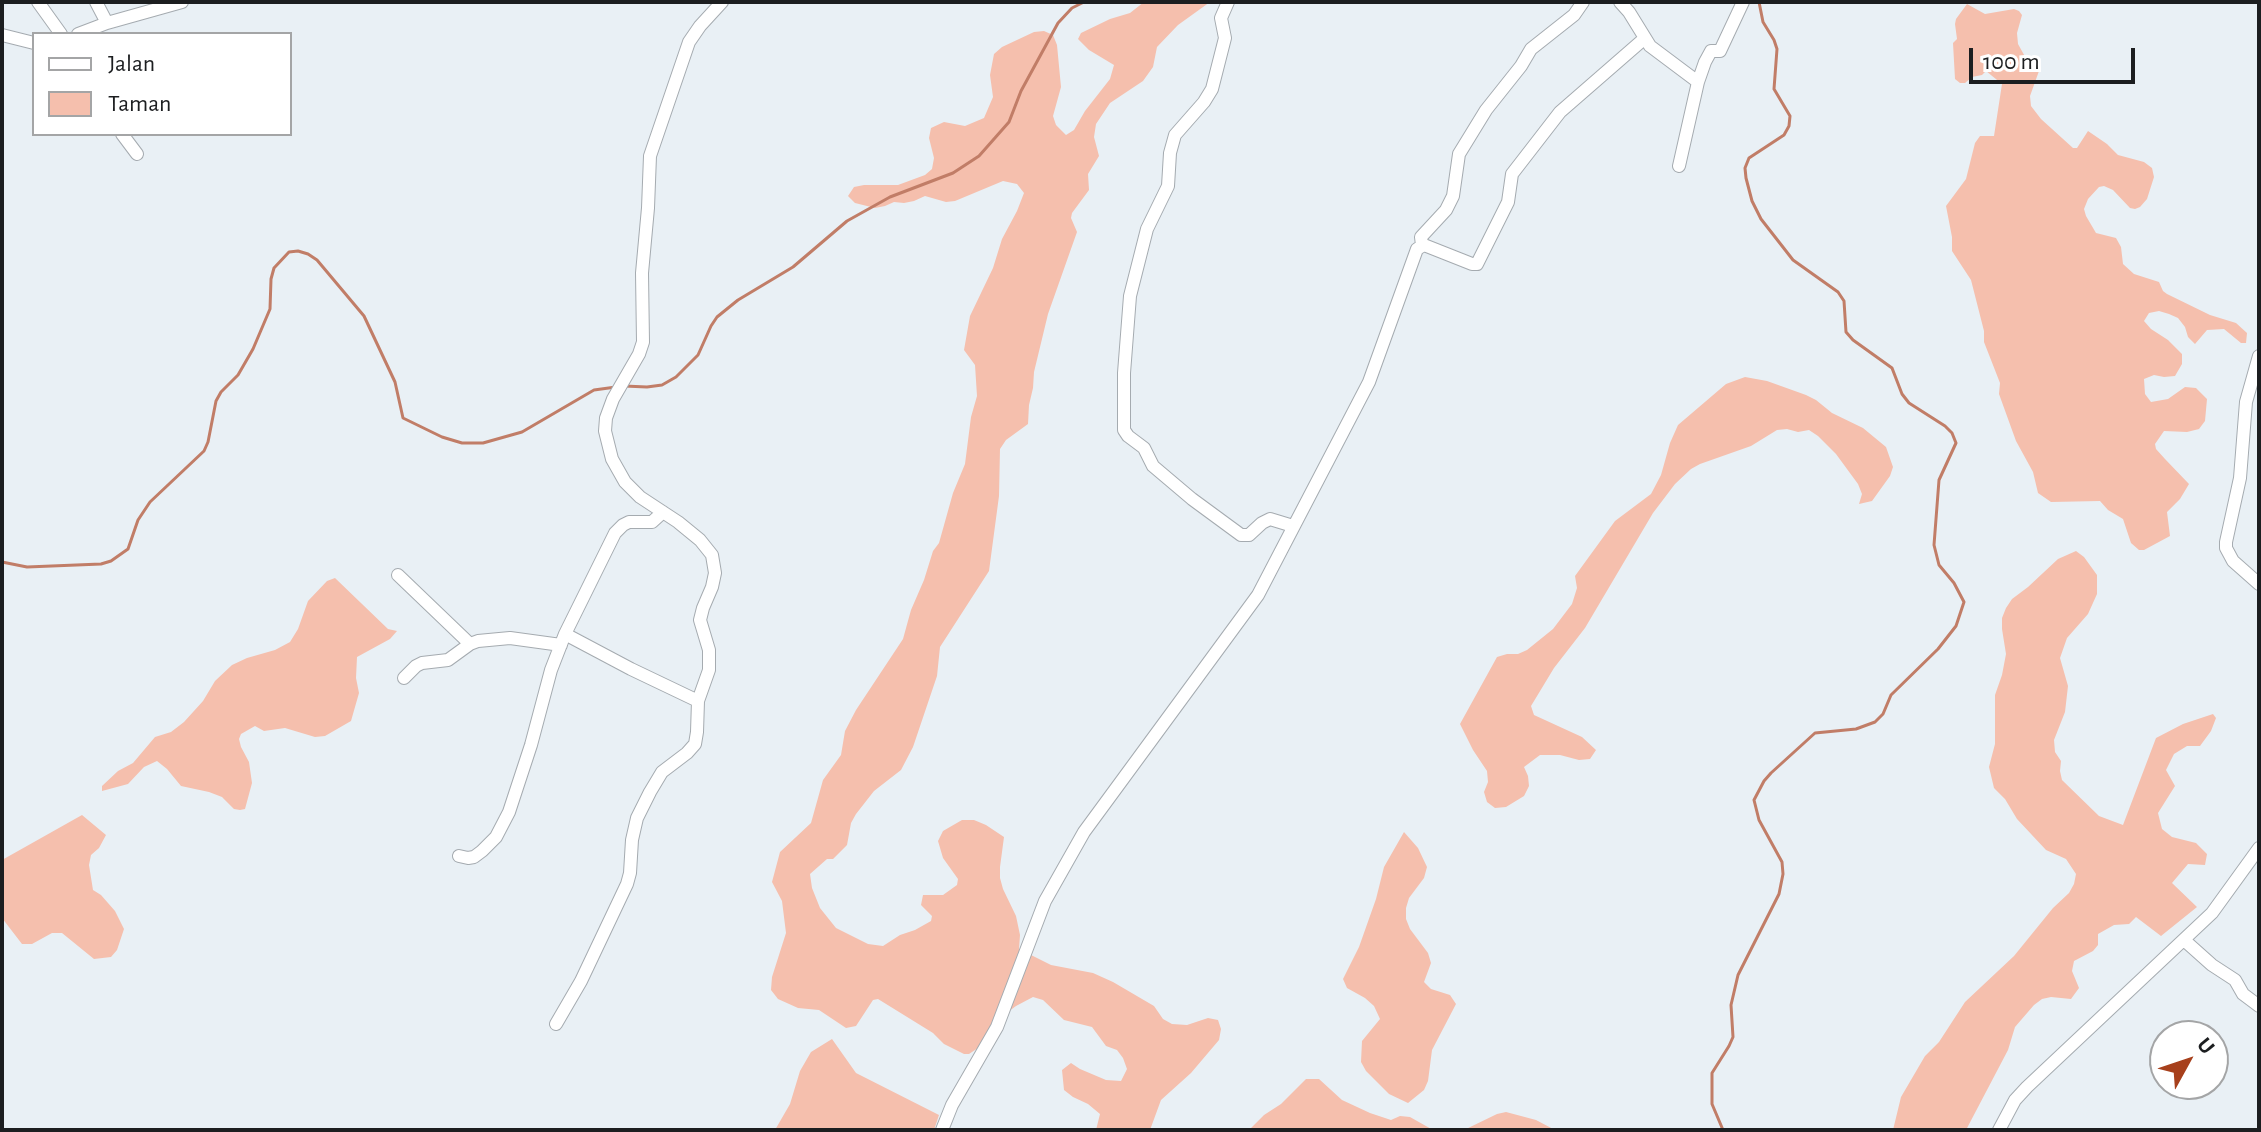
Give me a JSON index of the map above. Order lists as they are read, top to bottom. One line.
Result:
{"legend":["Jalan","Taman"],"scale_bar":"100 m","north":"top right"}
